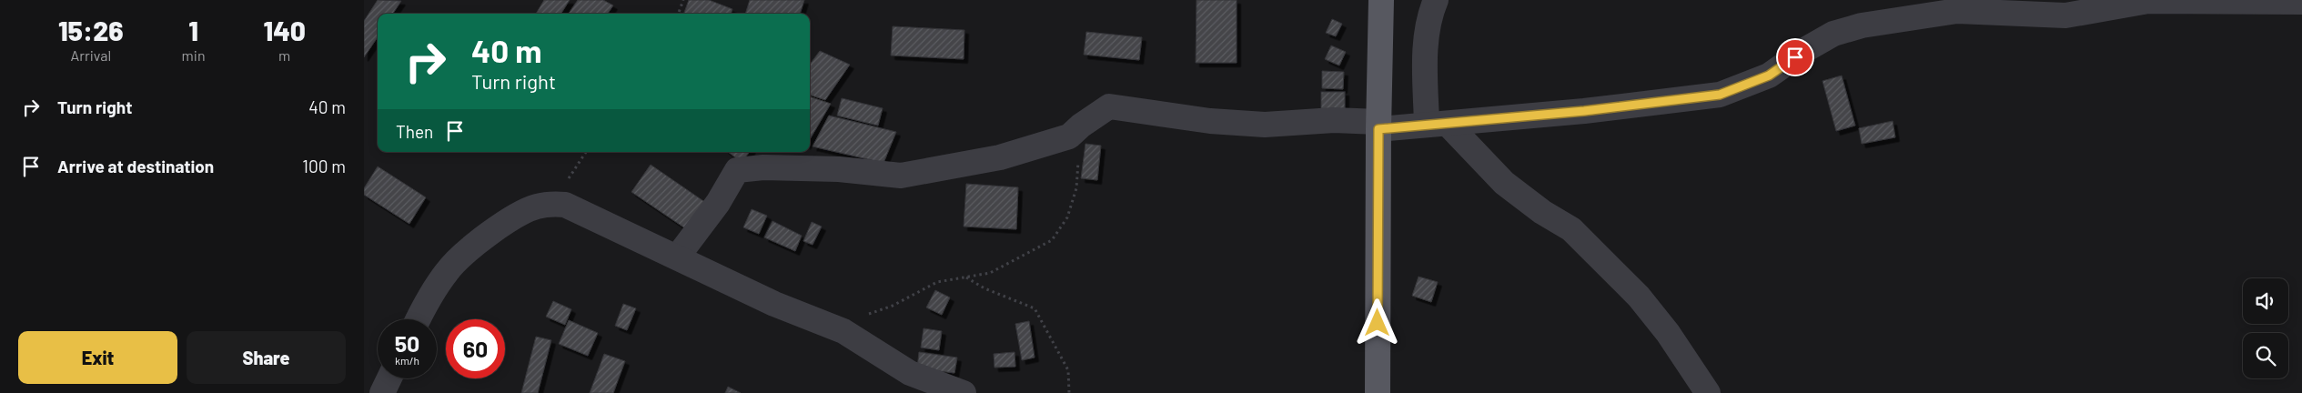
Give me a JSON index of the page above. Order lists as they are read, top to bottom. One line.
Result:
{"page":{"eta":["15:26","Arrival","1","min","140","m"],"turn":["40 m","Turn right"],"list":[{"name":"Turn right","value":"40 m"},{"name":"Arrive at destination","value":"100 m"}],"then":"Then","speed":"50 km/h","limit":"60","buttons":["Exit","Share"]}}
